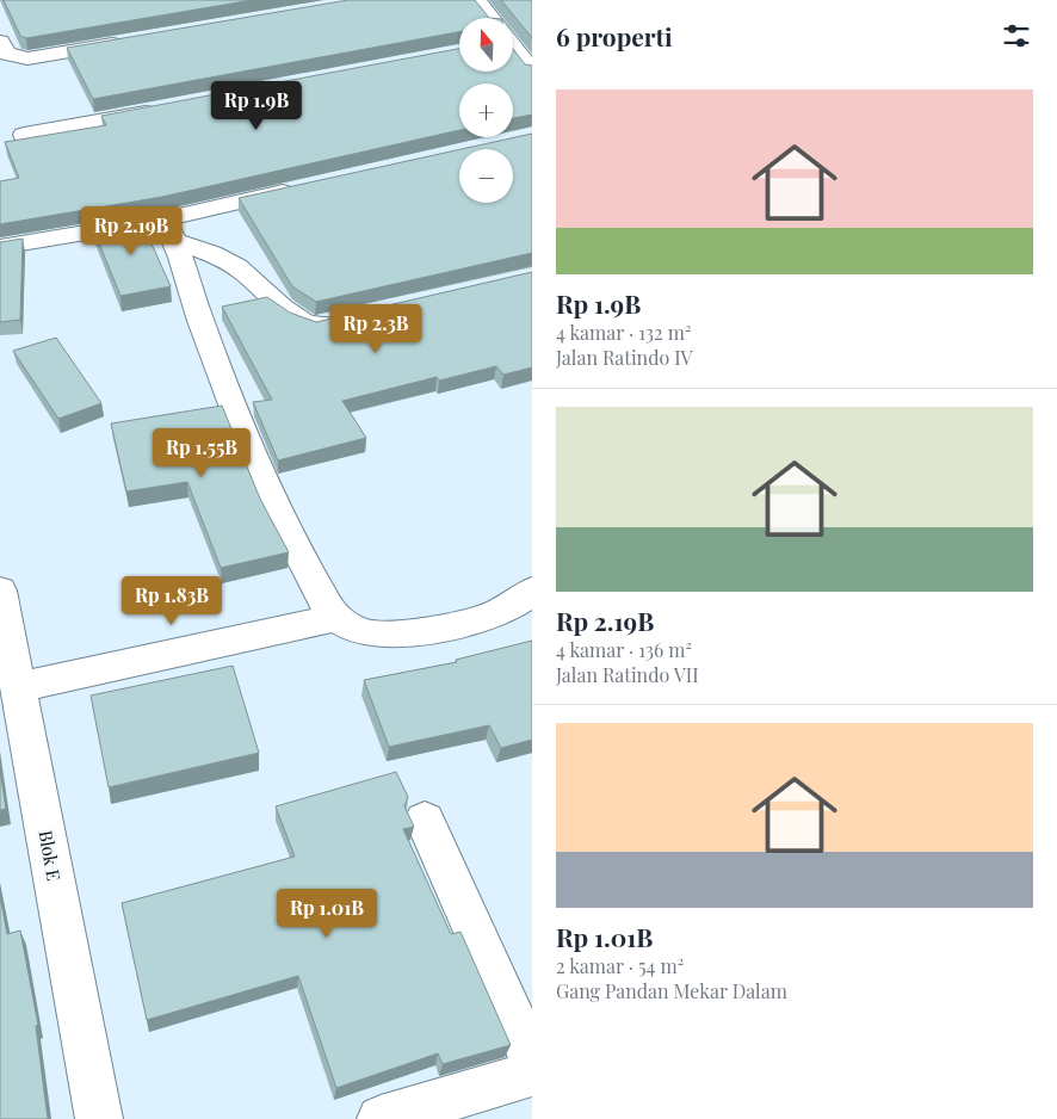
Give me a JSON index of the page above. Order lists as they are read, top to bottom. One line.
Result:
{"streets":{"street":["Blok E"]},"north":"top","page":{"heading":"6 properti","map_buttons":["+","−"],"list":[{"name":"Rp 1.9B","note":"4 kamar · 132 m² · Jalan Ratindo IV"},{"name":"Rp 2.19B","note":"4 kamar · 136 m² · Jalan Ratindo VII"},{"name":"Rp 1.01B","note":"2 kamar · 54 m² · Gang Pandan Mekar Dalam"}],"price":["Rp 1.9B","Rp 2.19B","Rp 2.3B","Rp 1.55B","Rp 1.83B","Rp 1.01B"]}}
